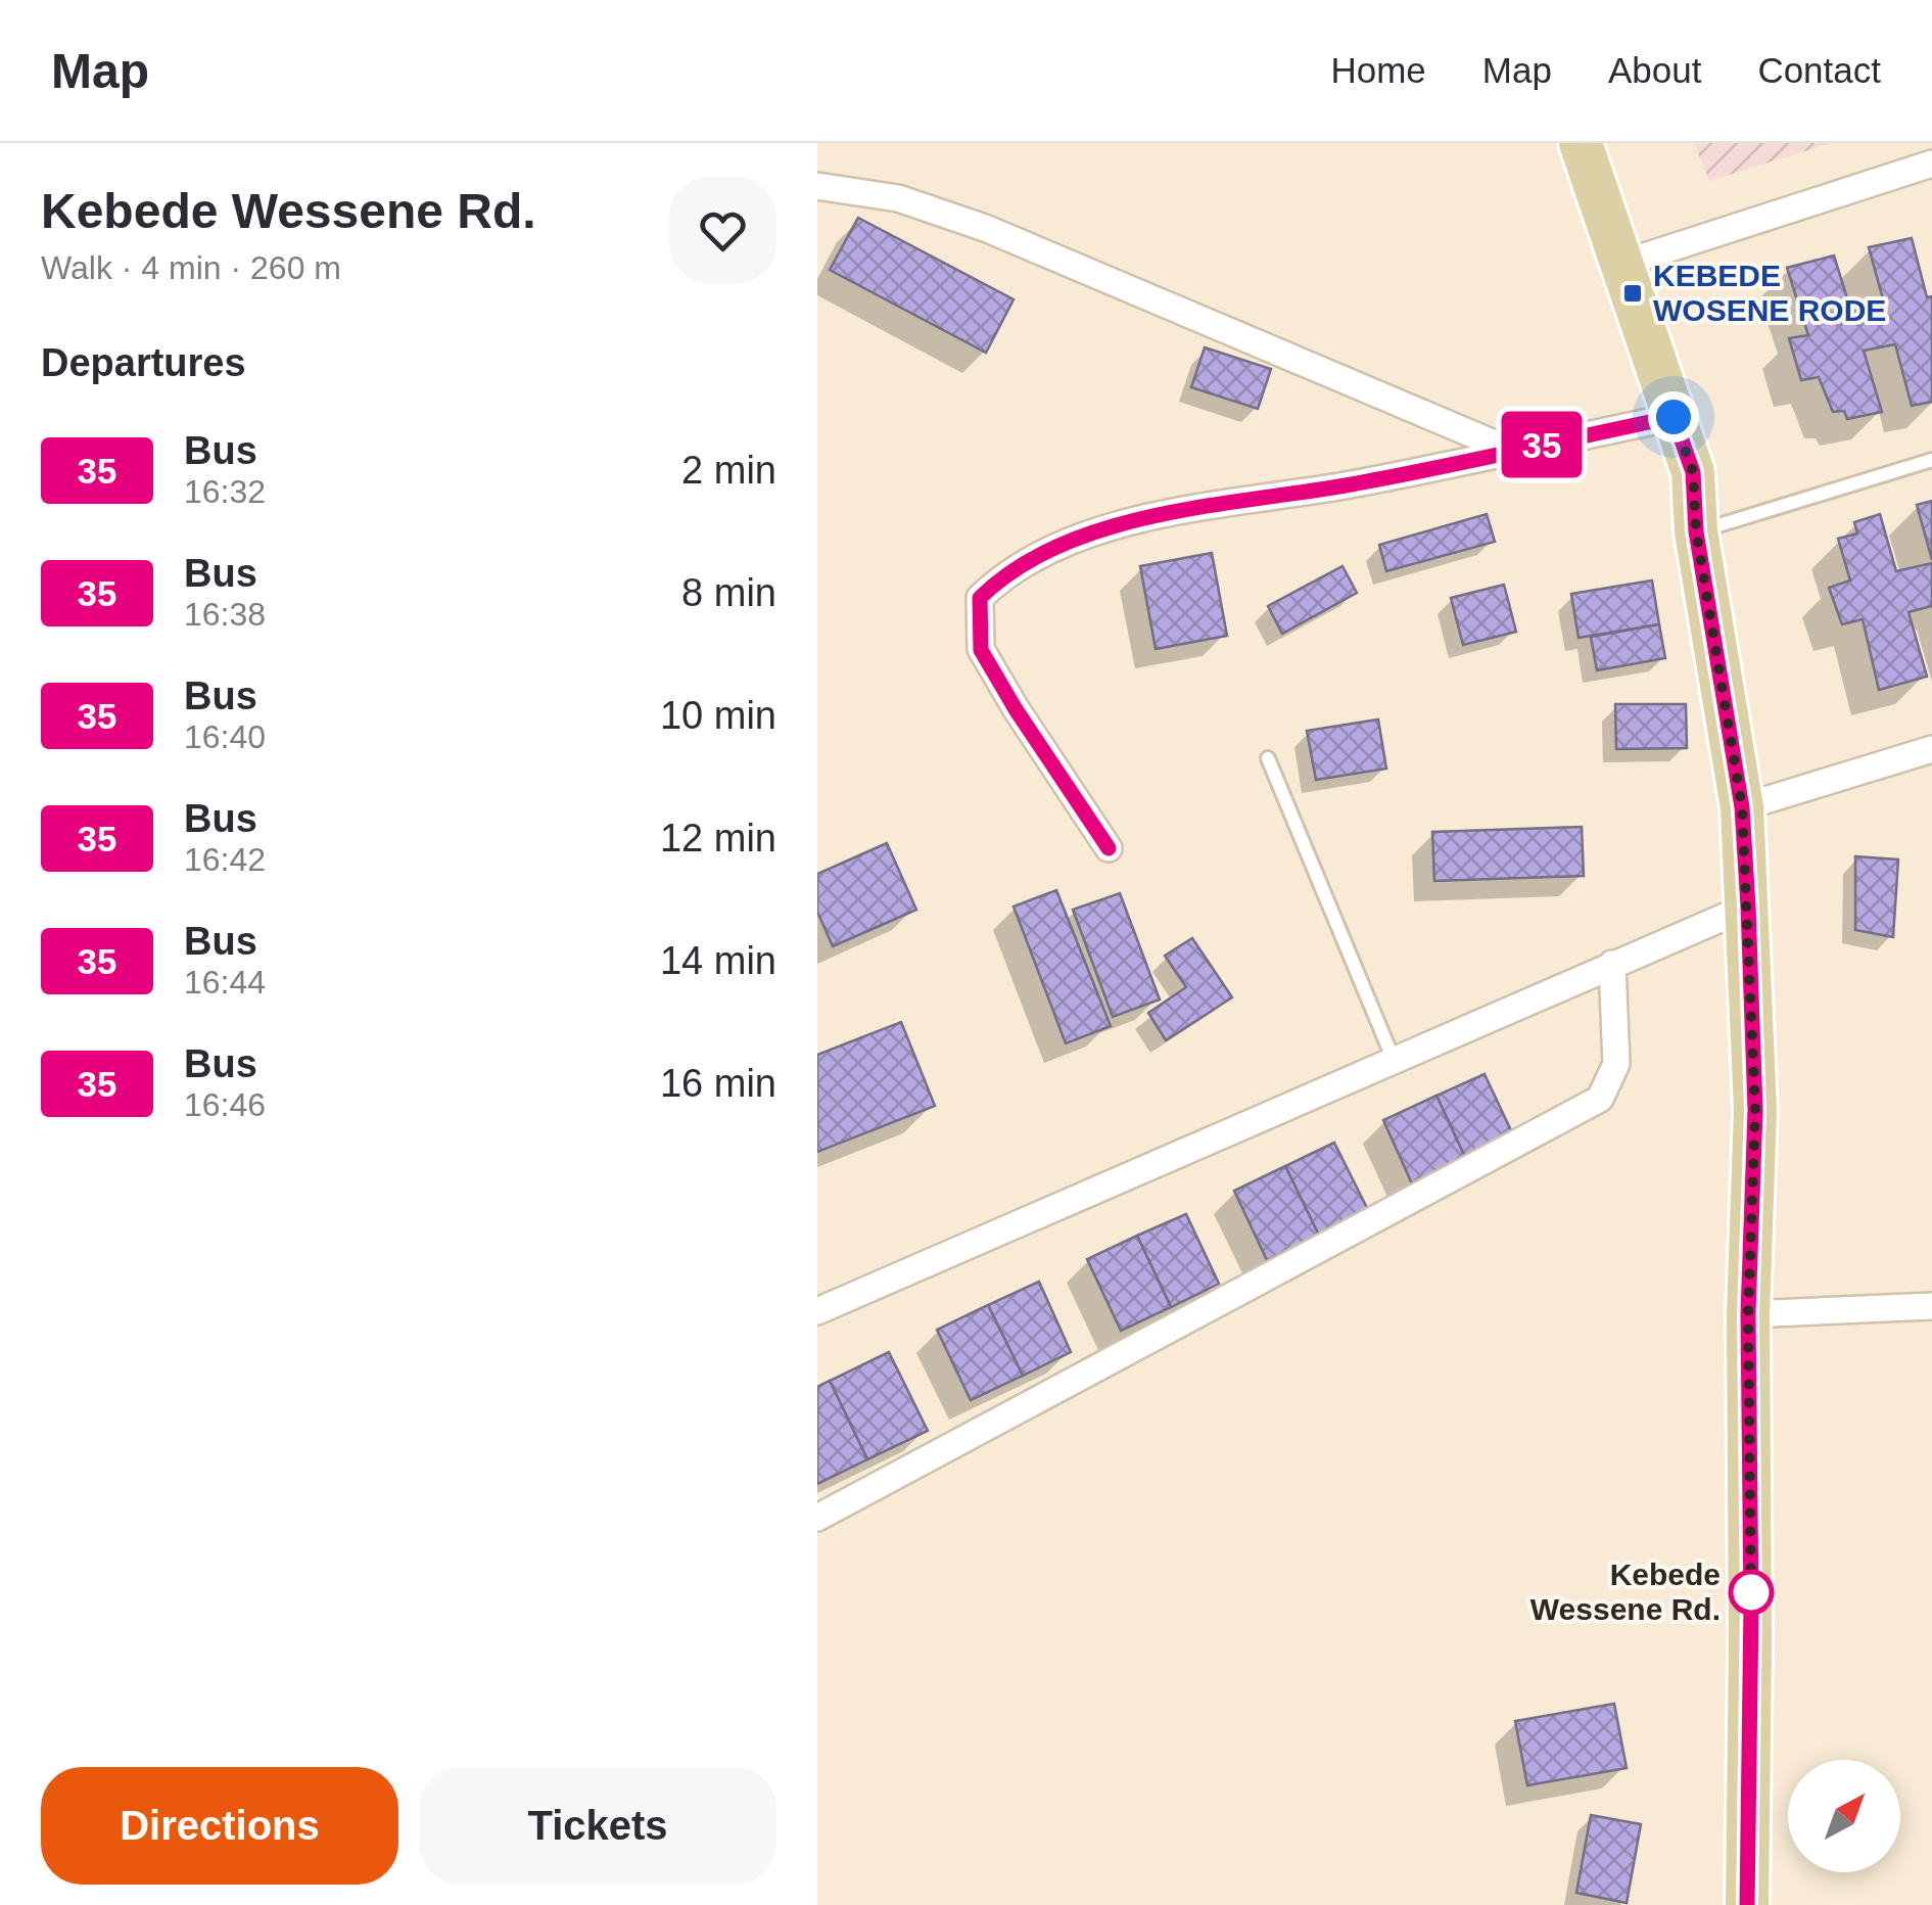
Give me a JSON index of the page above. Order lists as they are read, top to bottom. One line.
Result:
{"places":{"transit":["KEBEDE WOSENE RODE"],"other":["Kebede Wessene Rd."]},"lines":["bus line 35"],"north":"top right","page":{"header":"Map","nav":["Home","Map","About","Contact"],"heading":[["Kebede Wessene Rd.","Walk · 4 min · 260 m"],"Departures"],"on_map":"35","list":[{"mark":"35","name":"Bus","note":"16:32","value":"2 min"},{"mark":"35","name":"Bus","note":"16:38","value":"8 min"},{"mark":"35","name":"Bus","note":"16:40","value":"10 min"},{"mark":"35","name":"Bus","note":"16:42","value":"12 min"},{"mark":"35","name":"Bus","note":"16:44","value":"14 min"},{"mark":"35","name":"Bus","note":"16:46","value":"16 min"}],"buttons":["Directions","Tickets"]}}
